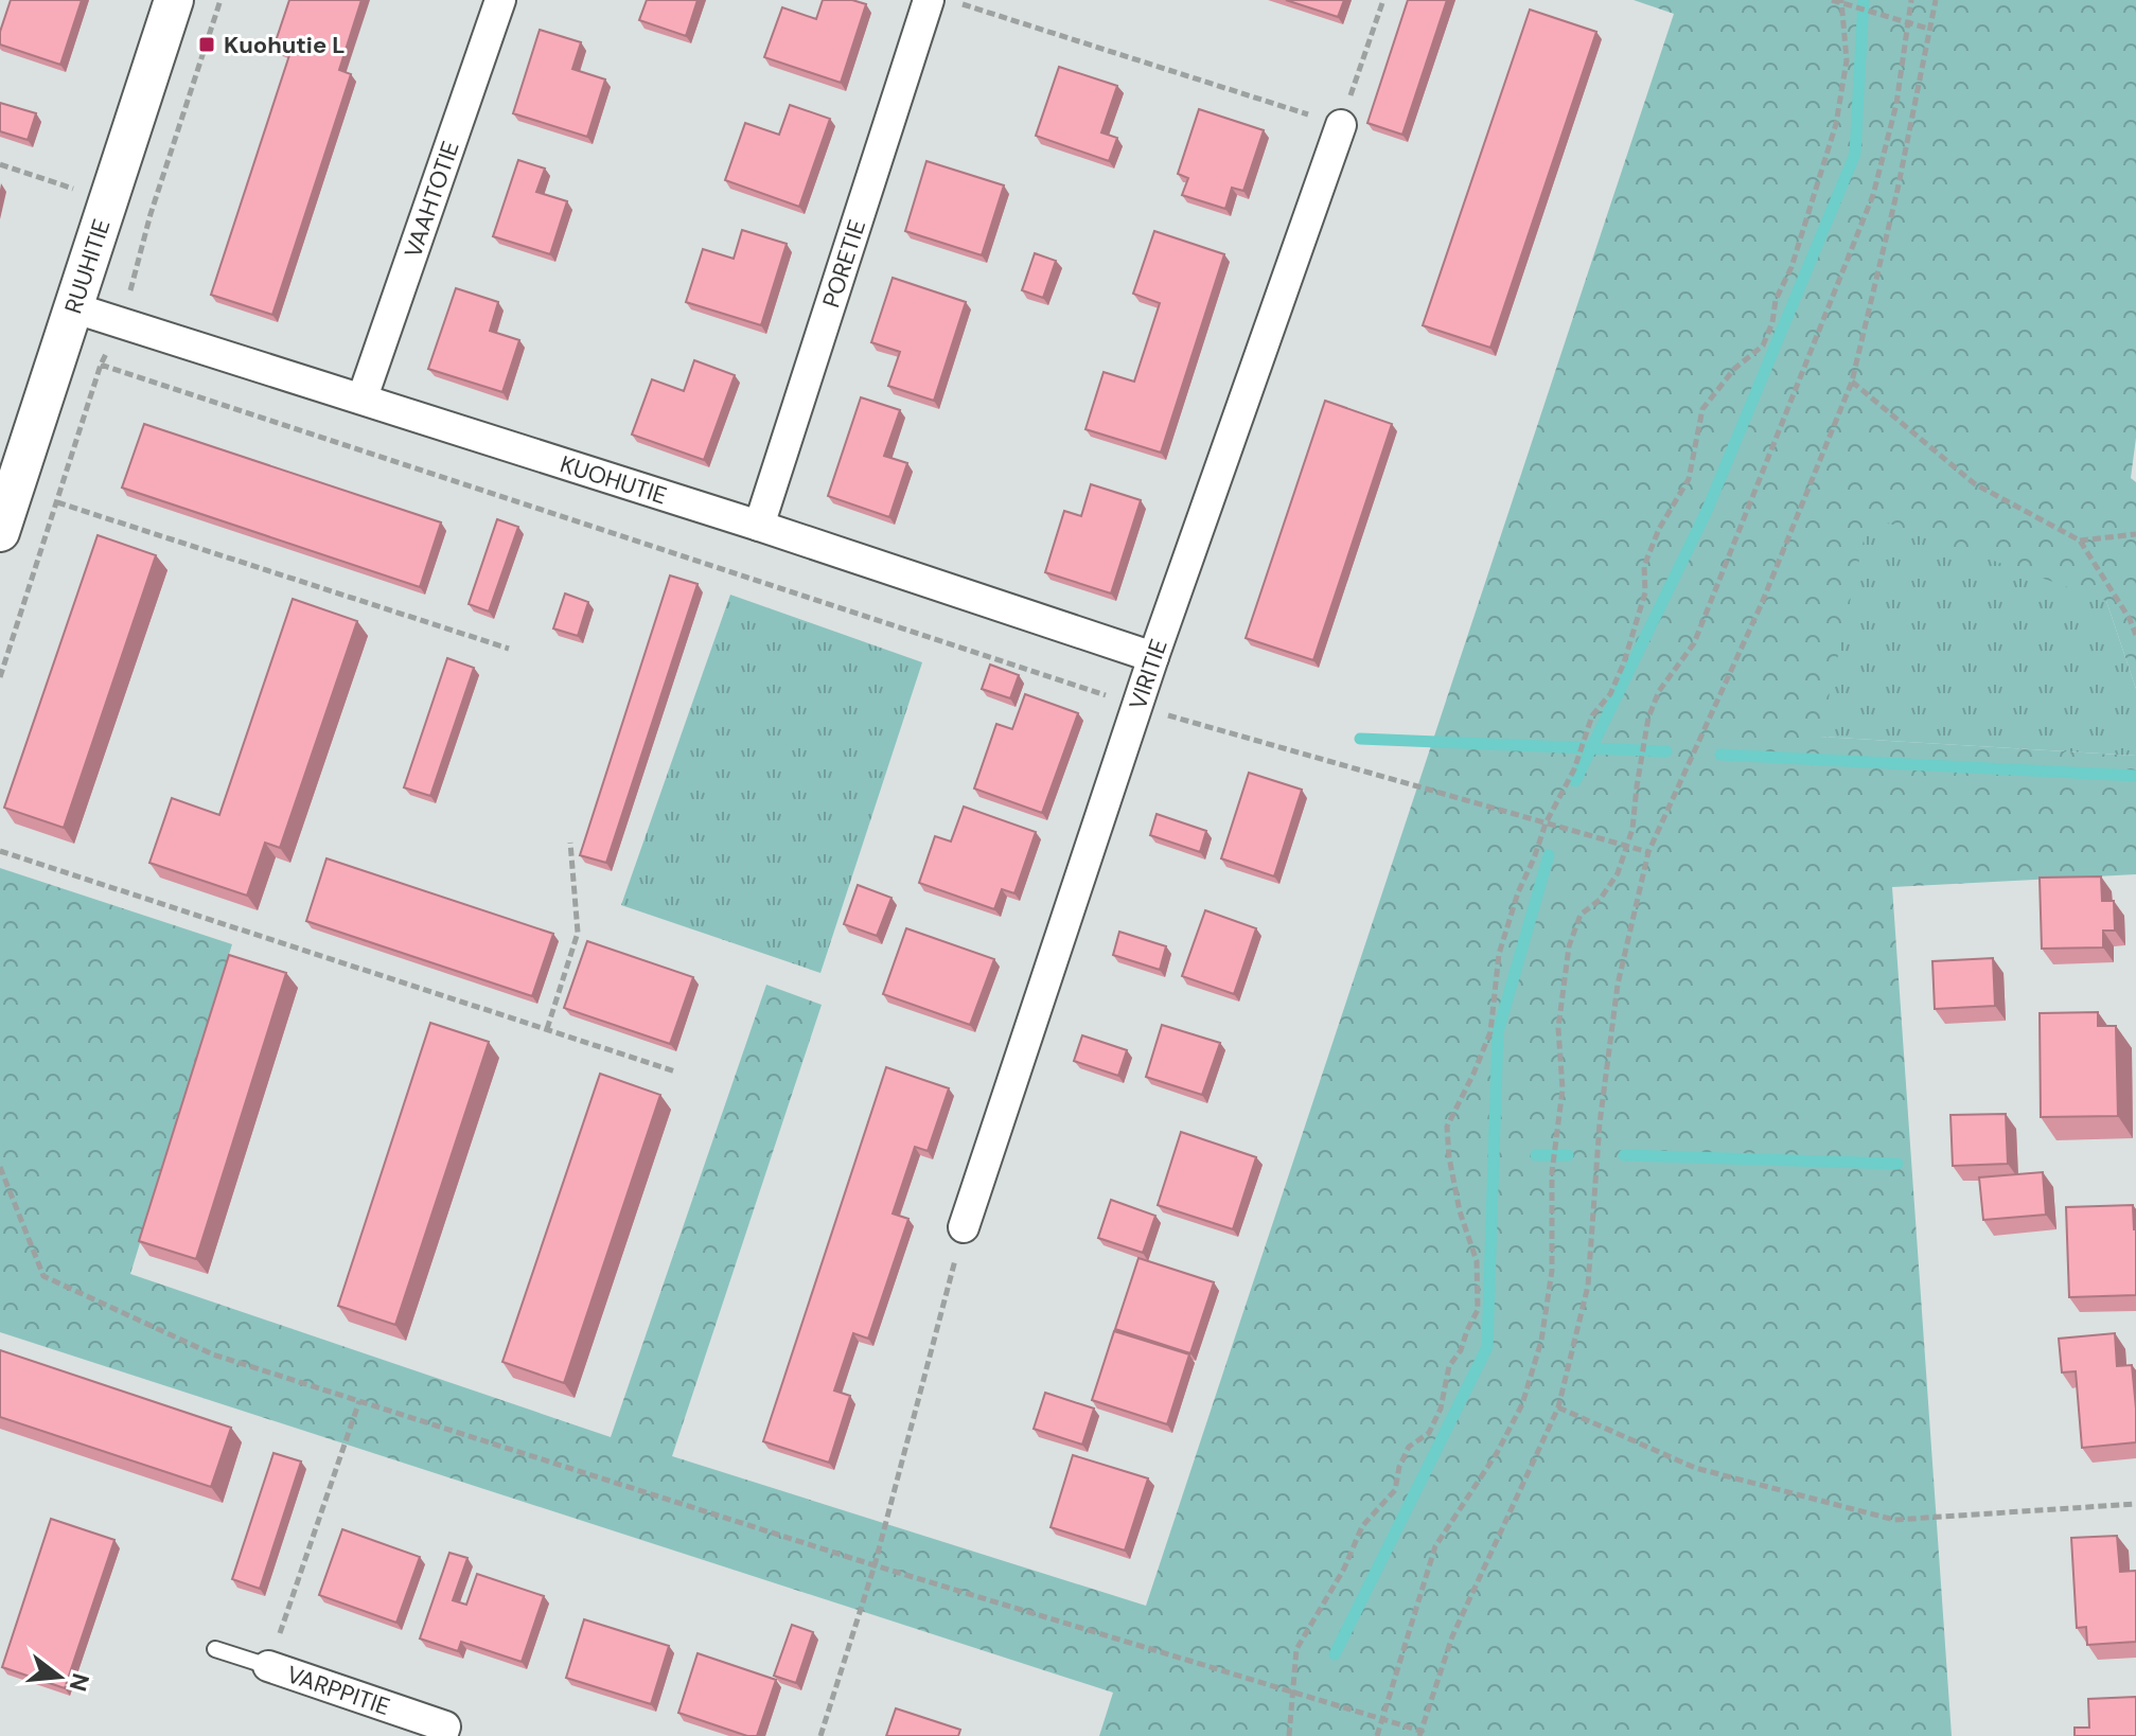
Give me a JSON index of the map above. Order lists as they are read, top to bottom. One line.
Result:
{"streets":{"street":["VAAHTOTIE","PORETIE","RUUHITIE","KUOHUTIE","VIRITIE","VARPPITIE"]},"crossings":[["VAAHTOTIE","KUOHUTIE"],["PORETIE","KUOHUTIE"],["RUUHITIE","KUOHUTIE"],["KUOHUTIE","VIRITIE"]],"places":{"transit":["Kuohutie L"]},"north":"right"}
